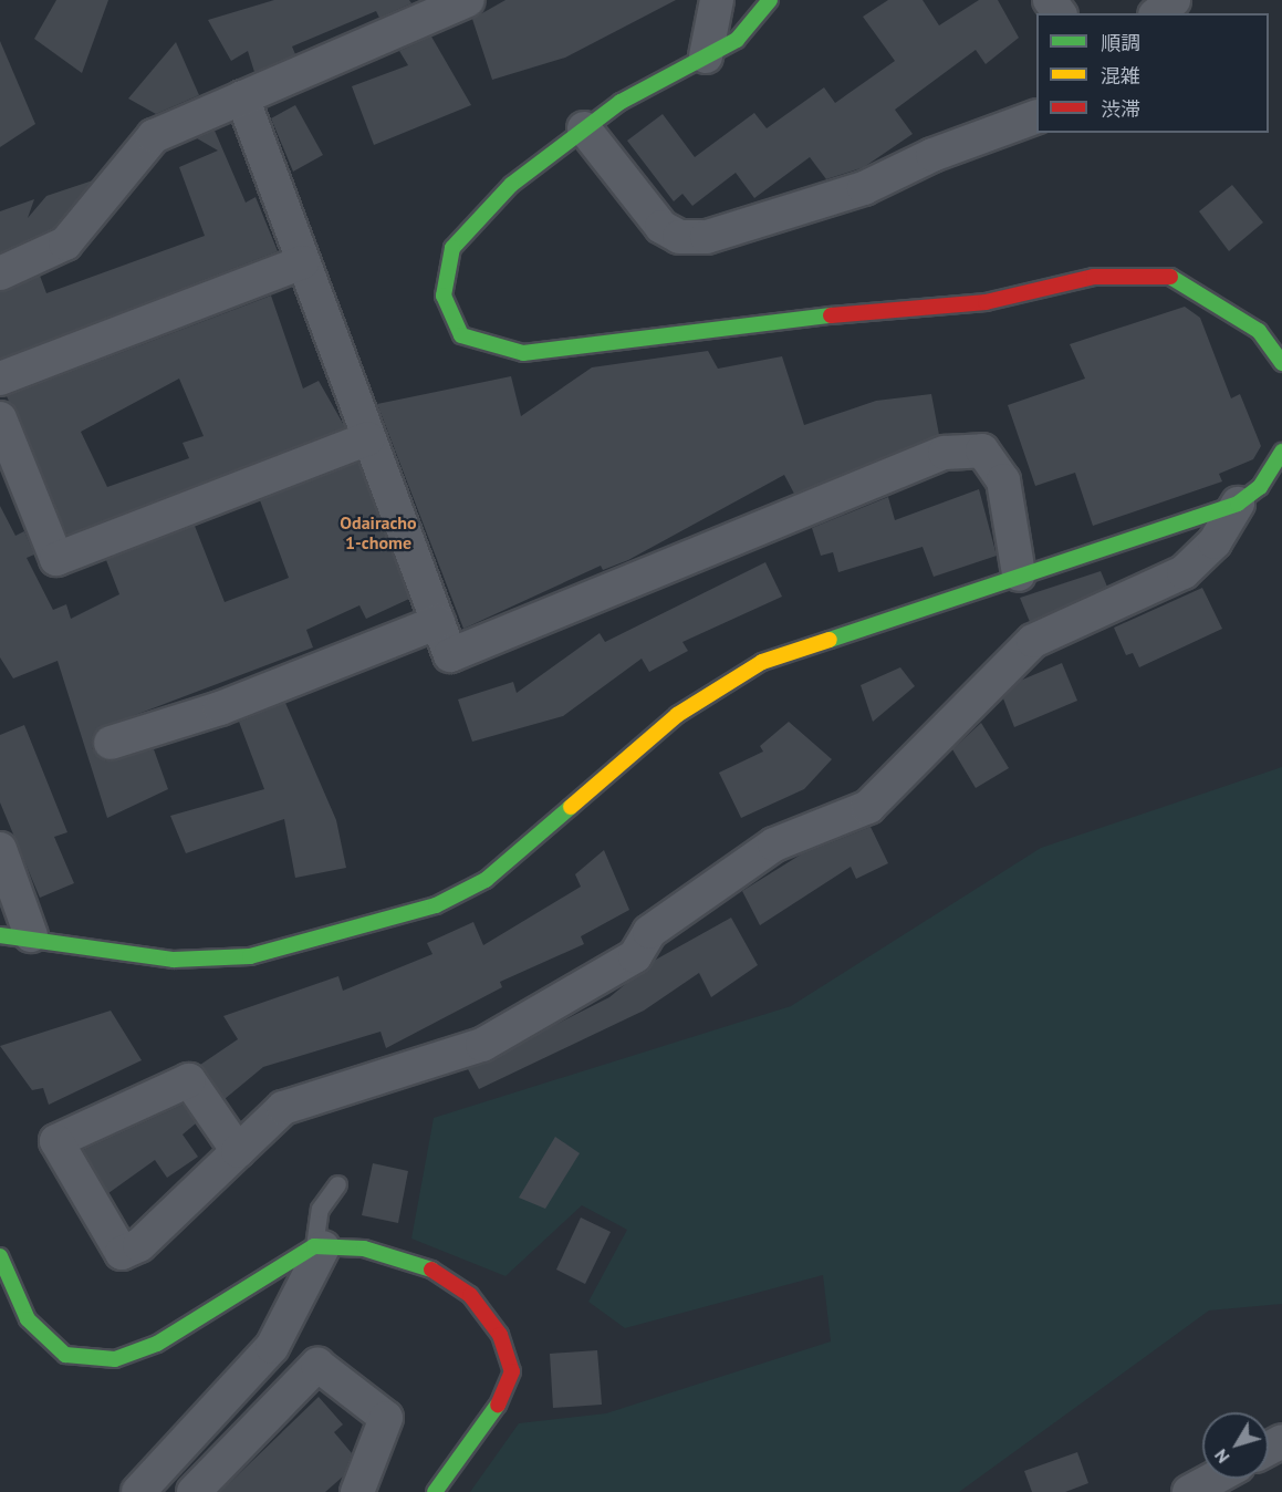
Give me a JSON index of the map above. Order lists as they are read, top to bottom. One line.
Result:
{"districts":["Odairacho 1-chome"],"legend":["順調","混雑","渋滞"],"north":"bottom left"}
